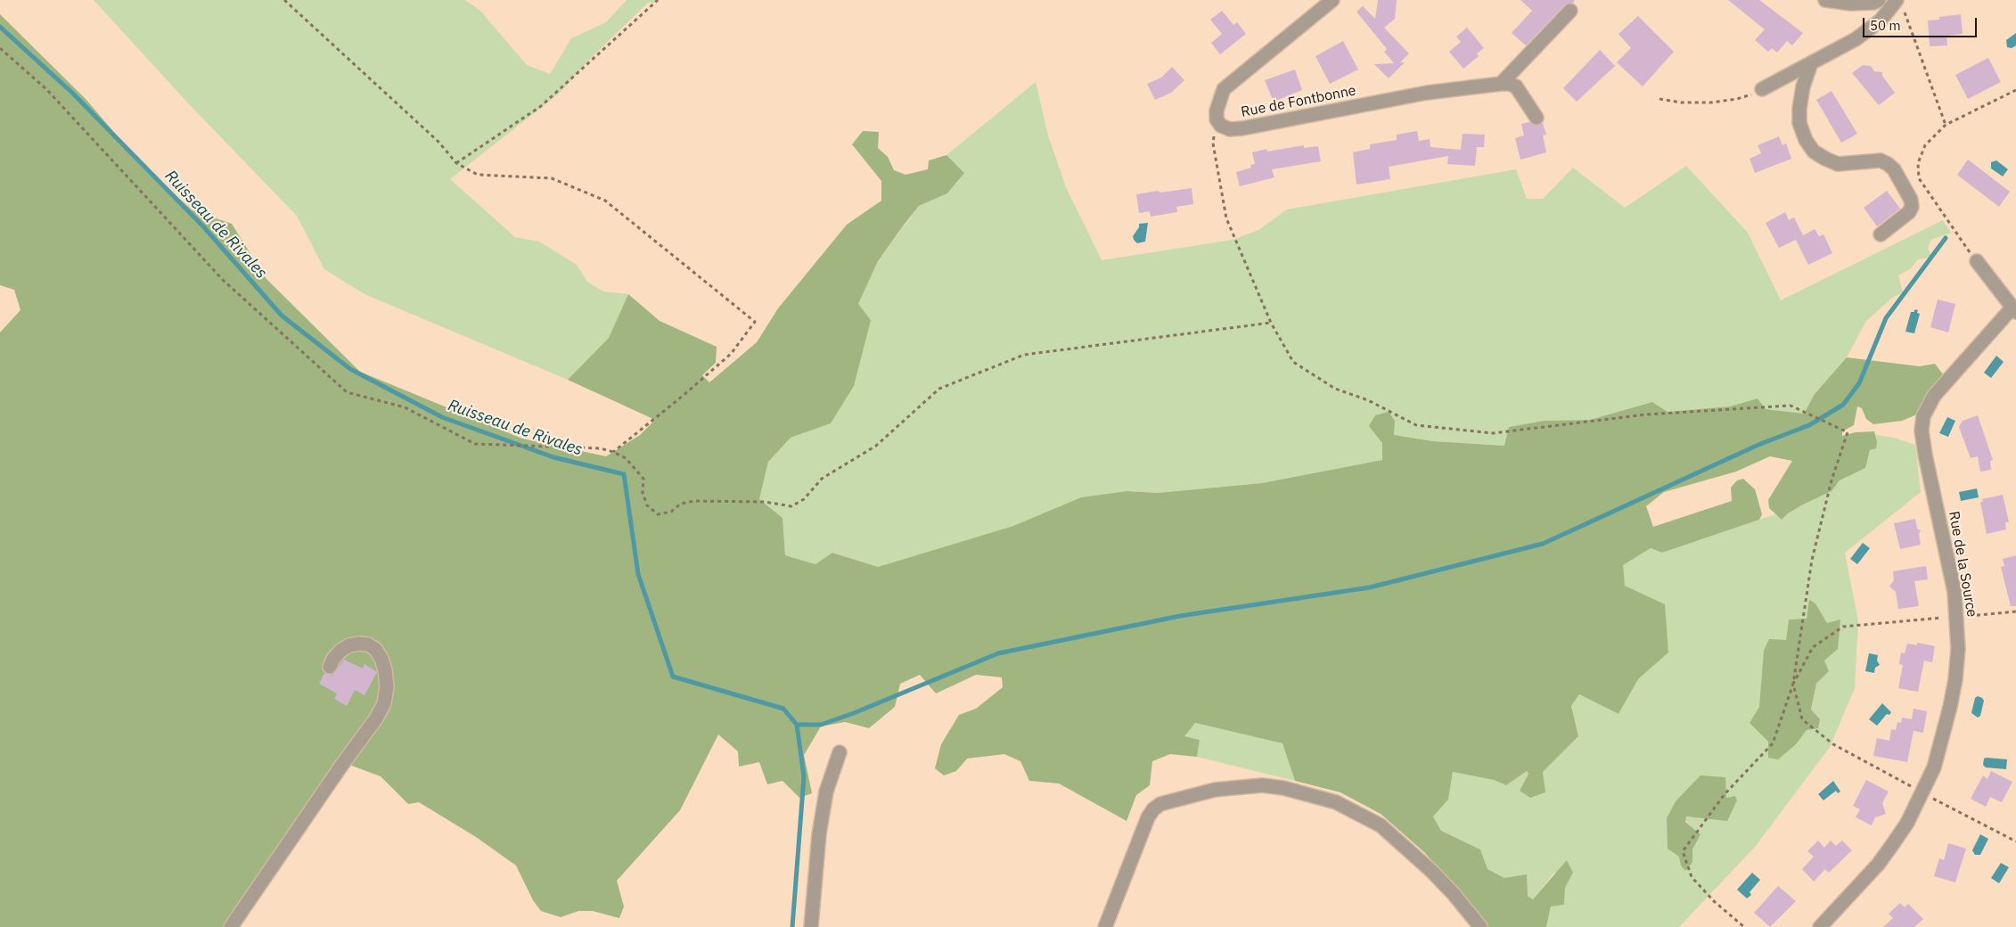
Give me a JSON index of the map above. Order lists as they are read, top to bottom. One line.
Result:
{"streets":{"street":["Rue de Fontbonne","Rue de la Source"]},"water":["Ruisseau de Rivales"],"scale_bar":"50 m"}
